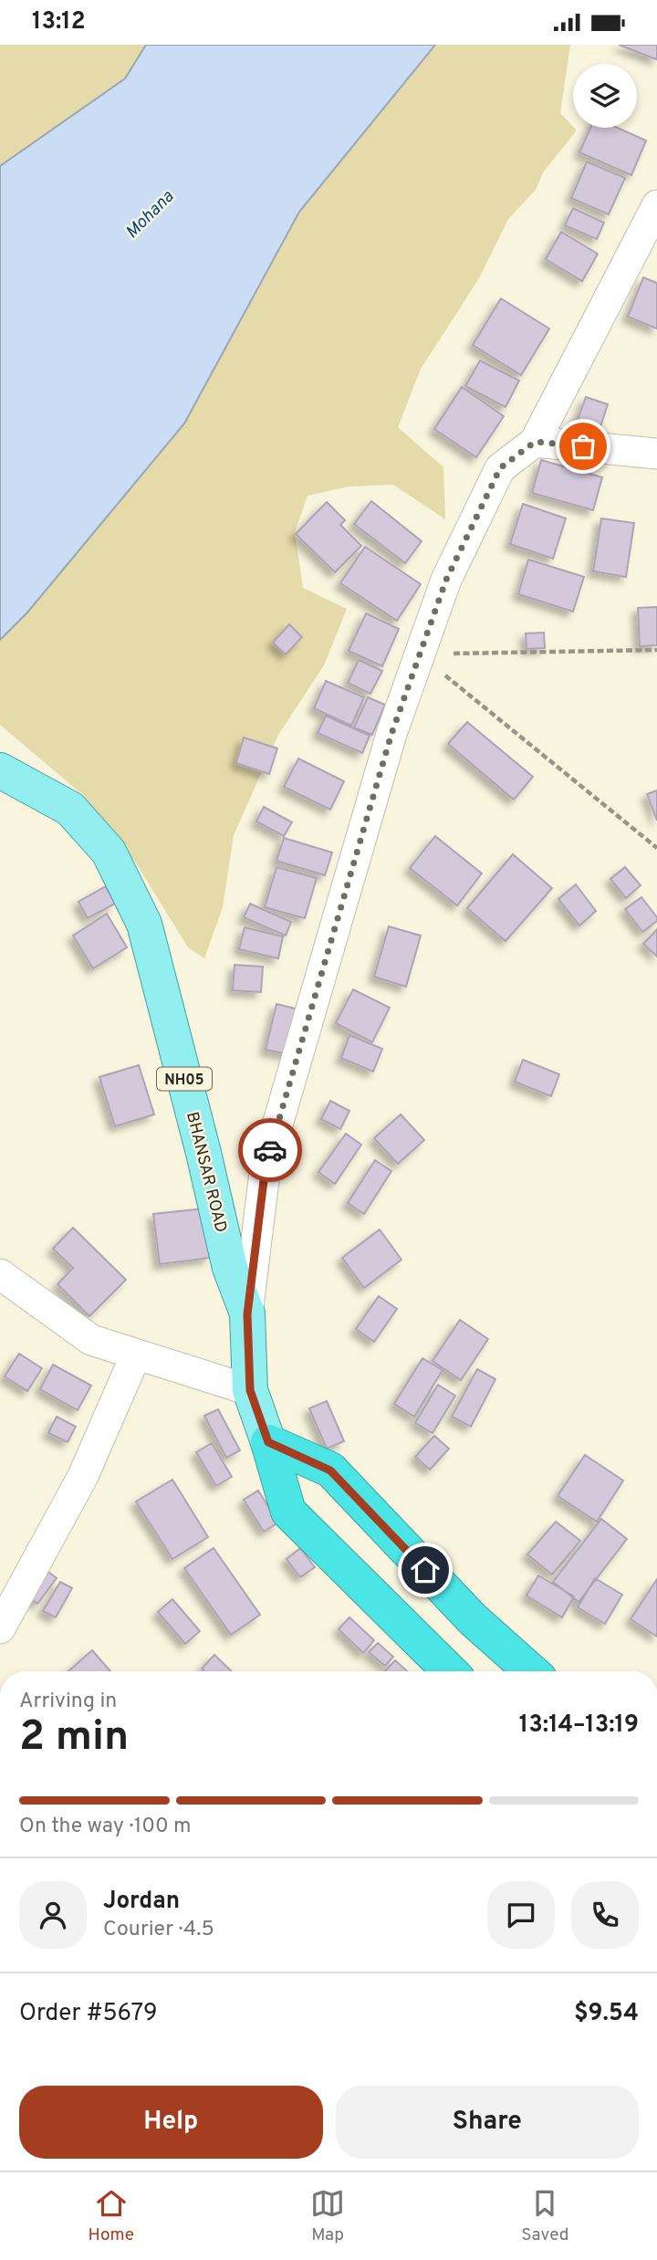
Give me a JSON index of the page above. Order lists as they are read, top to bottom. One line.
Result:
{"streets":{"highway":["NH05"],"main road":["BHANSAR ROAD"]},"crossings":[["NH05","BHANSAR ROAD"]],"water":["Mohana"],"page":{"status":"13:12","heading":["2 min","Arriving in","13:14–13:19"],"panel":["Jordan","Courier · 4.5","Order #5679","$9.54"],"bar":"On the way · 100 m","buttons":["Help","Share"],"tabs":["Home","Map","Saved"]}}
